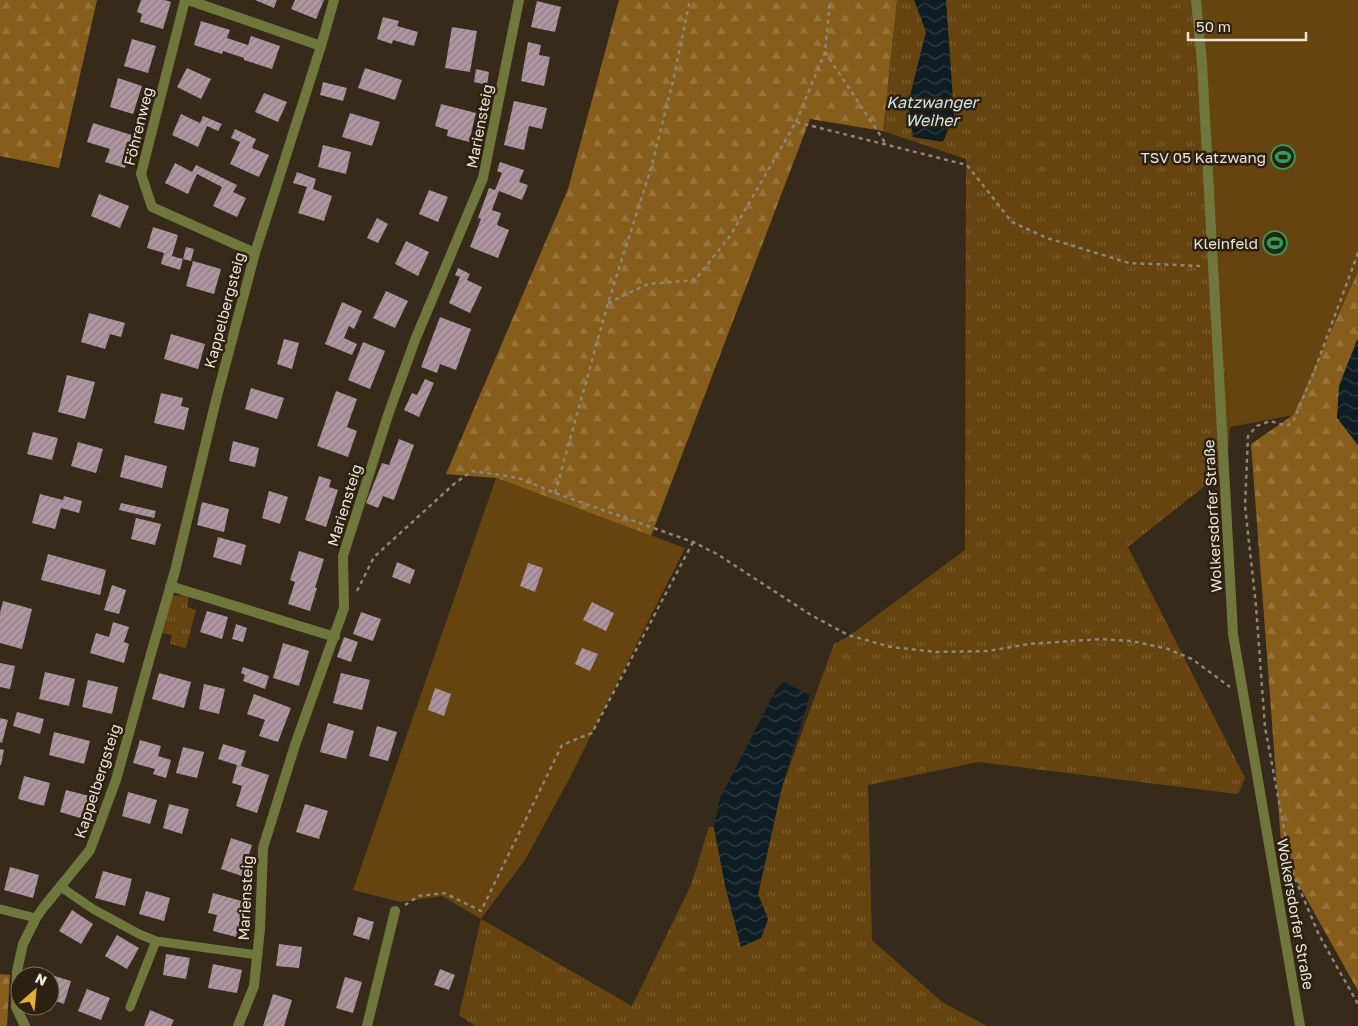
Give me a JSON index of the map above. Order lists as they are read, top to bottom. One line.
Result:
{"streets":{"street":["Föhrenweg","Mariensteig","Kappelbergsteig","Wolkersdorfer Straße"]},"crossings":[["Föhrenweg","Kappelbergsteig"]],"water":["Katzwanger Weiher"],"places":{"sports":["TSV 05 Katzwang","Kleinfeld"]},"scale_bar":"50 m","north":"top right"}
